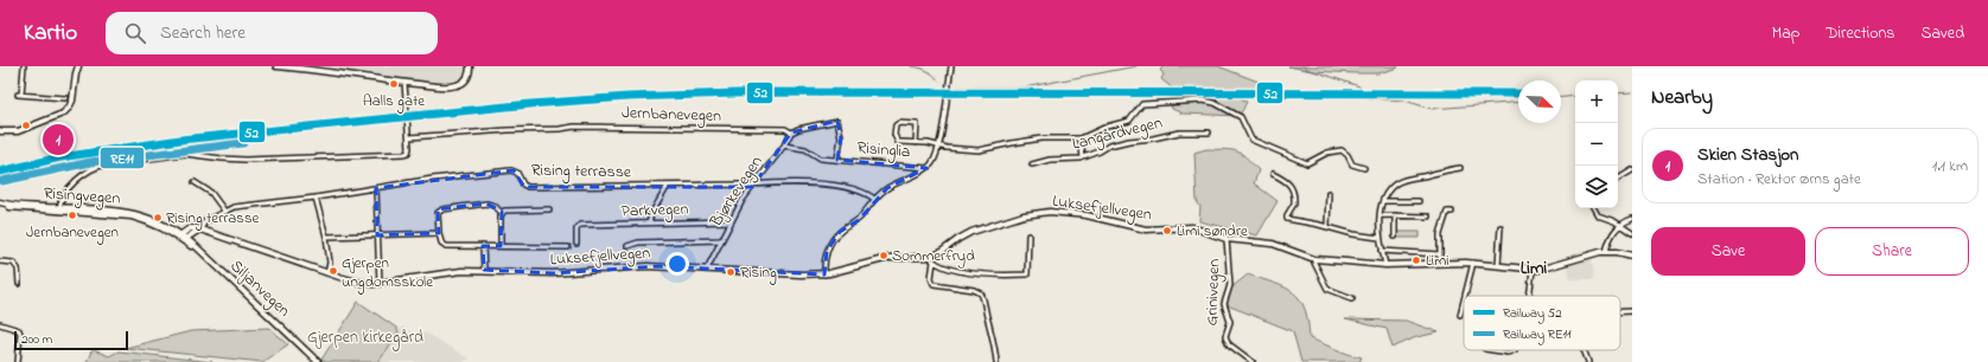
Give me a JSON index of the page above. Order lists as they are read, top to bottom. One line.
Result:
{"streets":{"main road":["Risingvegen","Luksefjellvegen","Siljanvegen"],"street":["Jernbanevegen","Langårdvegen","Risinglia","Rising terrasse","Bjørkevegen","Parkvegen","Grinivegen"]},"crossings":[["Jernbanevegen","Risinglia"],["Jernbanevegen","Bjørkevegen"],["Risinglia","Bjørkevegen"],["Rising terrasse","Bjørkevegen"],["Rising terrasse","Luksefjellvegen"],["Bjørkevegen","Luksefjellvegen"],["Bjørkevegen","Parkvegen"],["Risingvegen","Siljanvegen"],["Luksefjellvegen","Grinivegen"]],"districts":["Limi"],"parks":["Gjerpen kirkegård"],"places":["Aalls gate","Jernbanevegen","Rising terrasse","Limi søndre","Sommerfryd","Limi","Gjerpen ungdomsskole","Rising"],"lines":["rail line 52","rail line RE11"],"legend":["Railway 52","Railway RE11"],"scale_bar":"200 m","north":"bottom right","page":{"header":"Kartio","search":"Search here","nav":["Map","Directions","Saved"],"heading":"Nearby","map_buttons":["+","−"],"pins":"1","list":[{"mark":"1","name":"Skien Stasjon","note":"Station · Rektor Ørns gate","value":"1.1 km"}],"buttons":["Save","Share"],"scale":"200 m"}}
